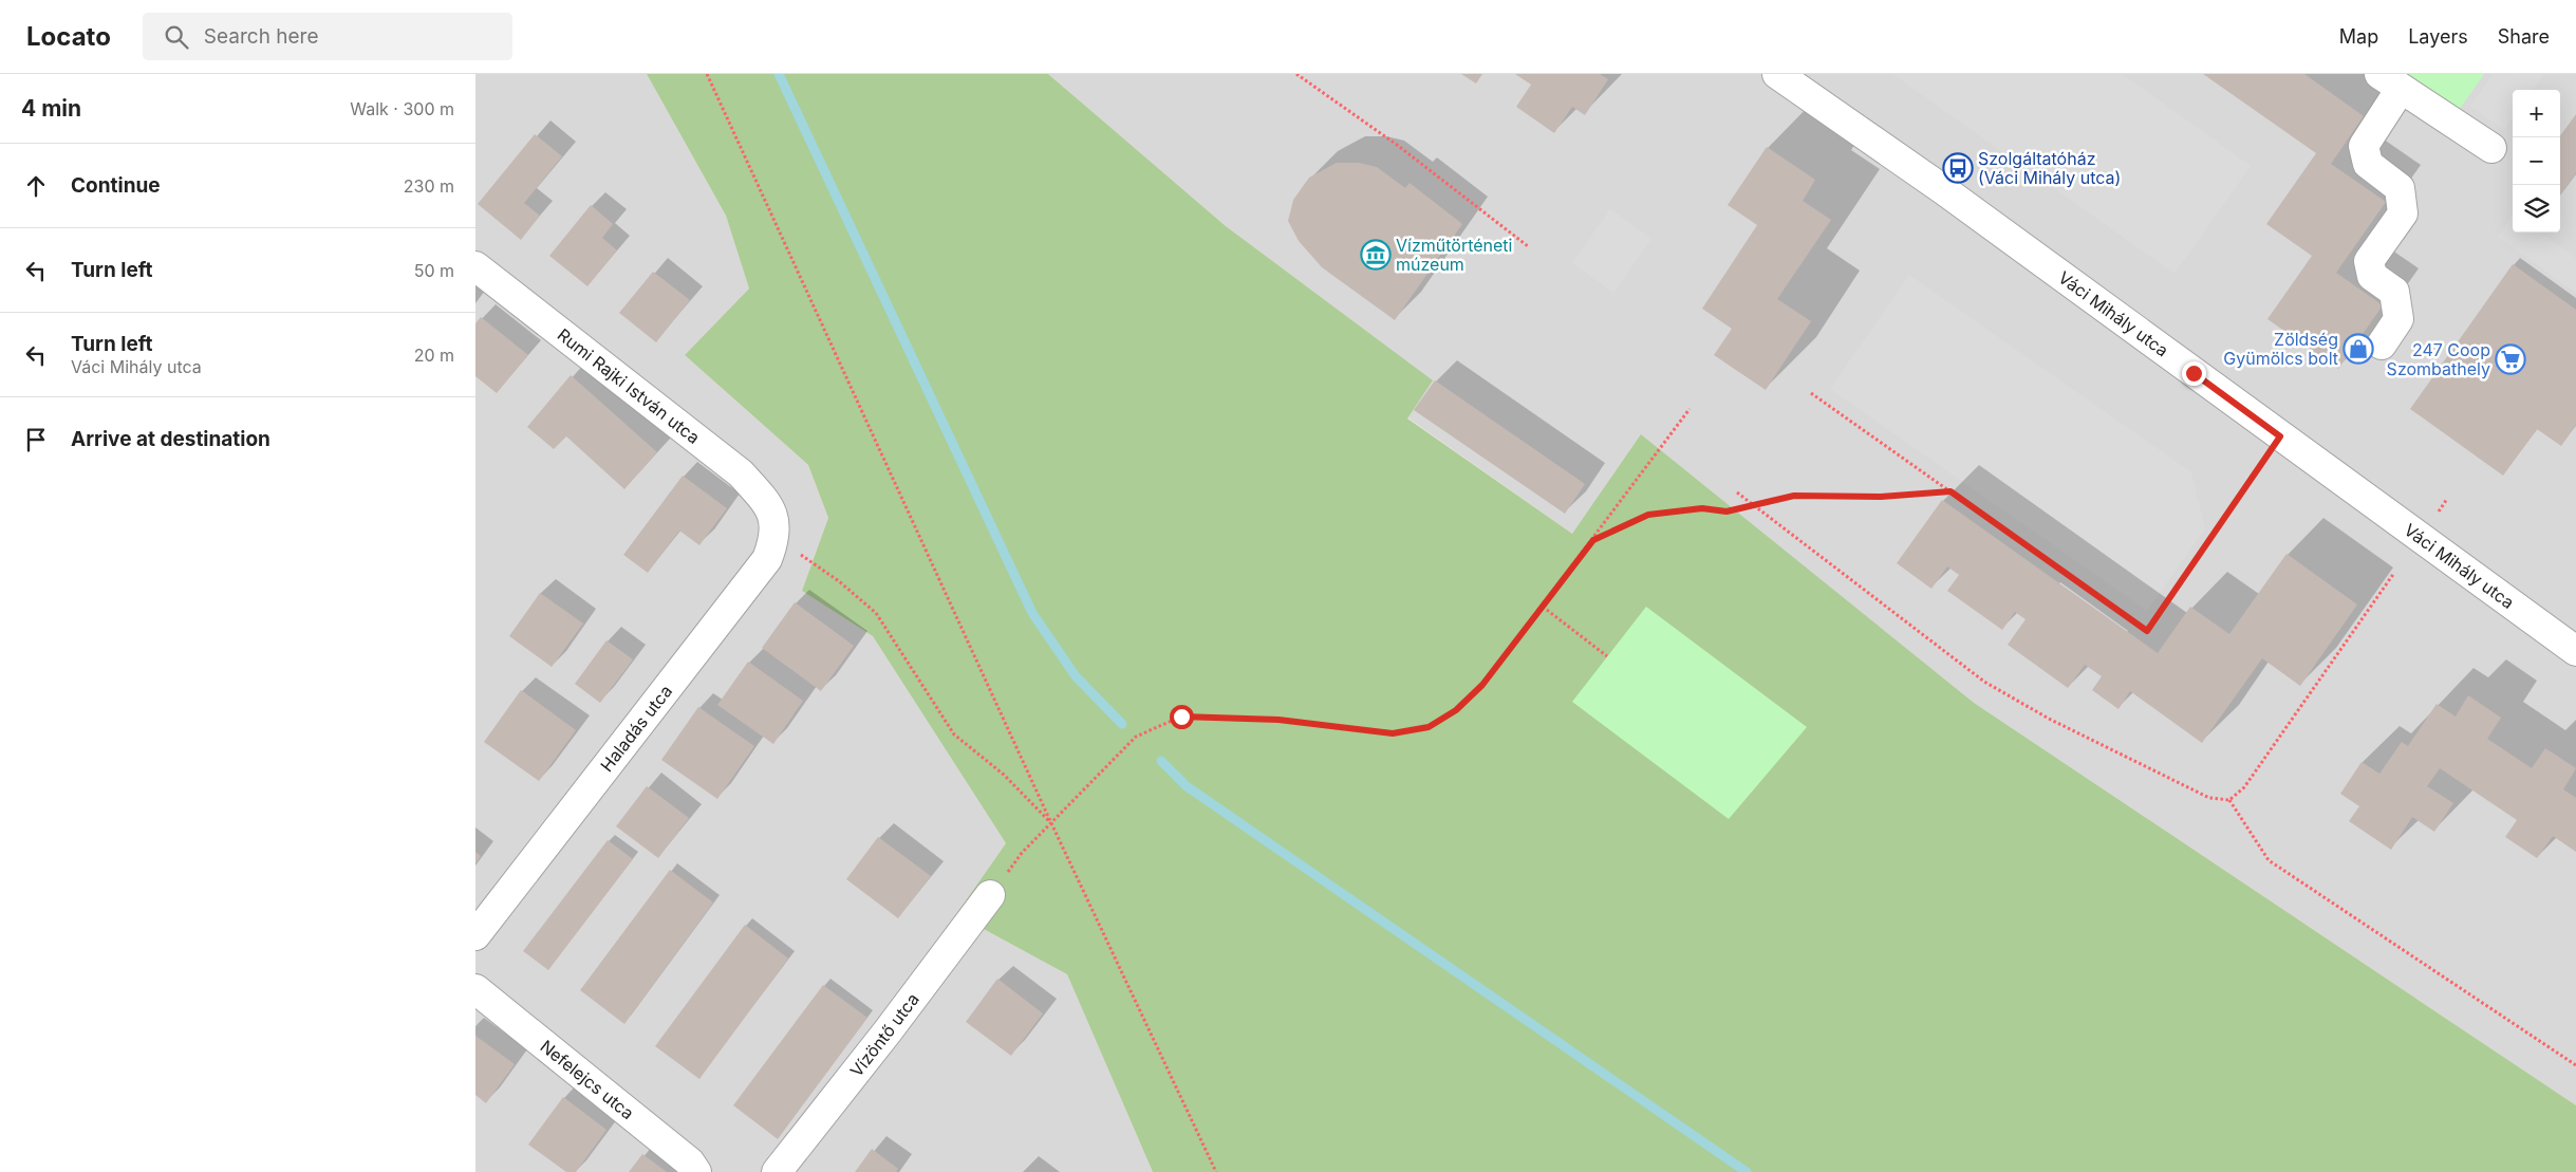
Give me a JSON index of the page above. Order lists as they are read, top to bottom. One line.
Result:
{"streets":{"street":["Váci Mihály utca","Rumi Rajki István utca","Haladás utca","Vízöntő utca","Nefelejcs utca"]},"crossings":[["Rumi Rajki István utca","Haladás utca"]],"places":{"bus stop":["Szolgáltatóház (Váci Mihály utca)"],"museum":["Vízműtörténeti múzeum"],"shop":["Zöldség Gyümölcs bolt"],"supermarket":["247 Coop Szombathely"]},"page":{"header":"Locato","search":"Search here","nav":["Map","Layers","Share"],"heading":["4 min","Walk · 300 m"],"map_buttons":["+","−"],"list":[["Continue","230 m"],["Turn left","50 m"],["Turn left","Váci Mihály utca","20 m"],"Arrive at destination"]}}
